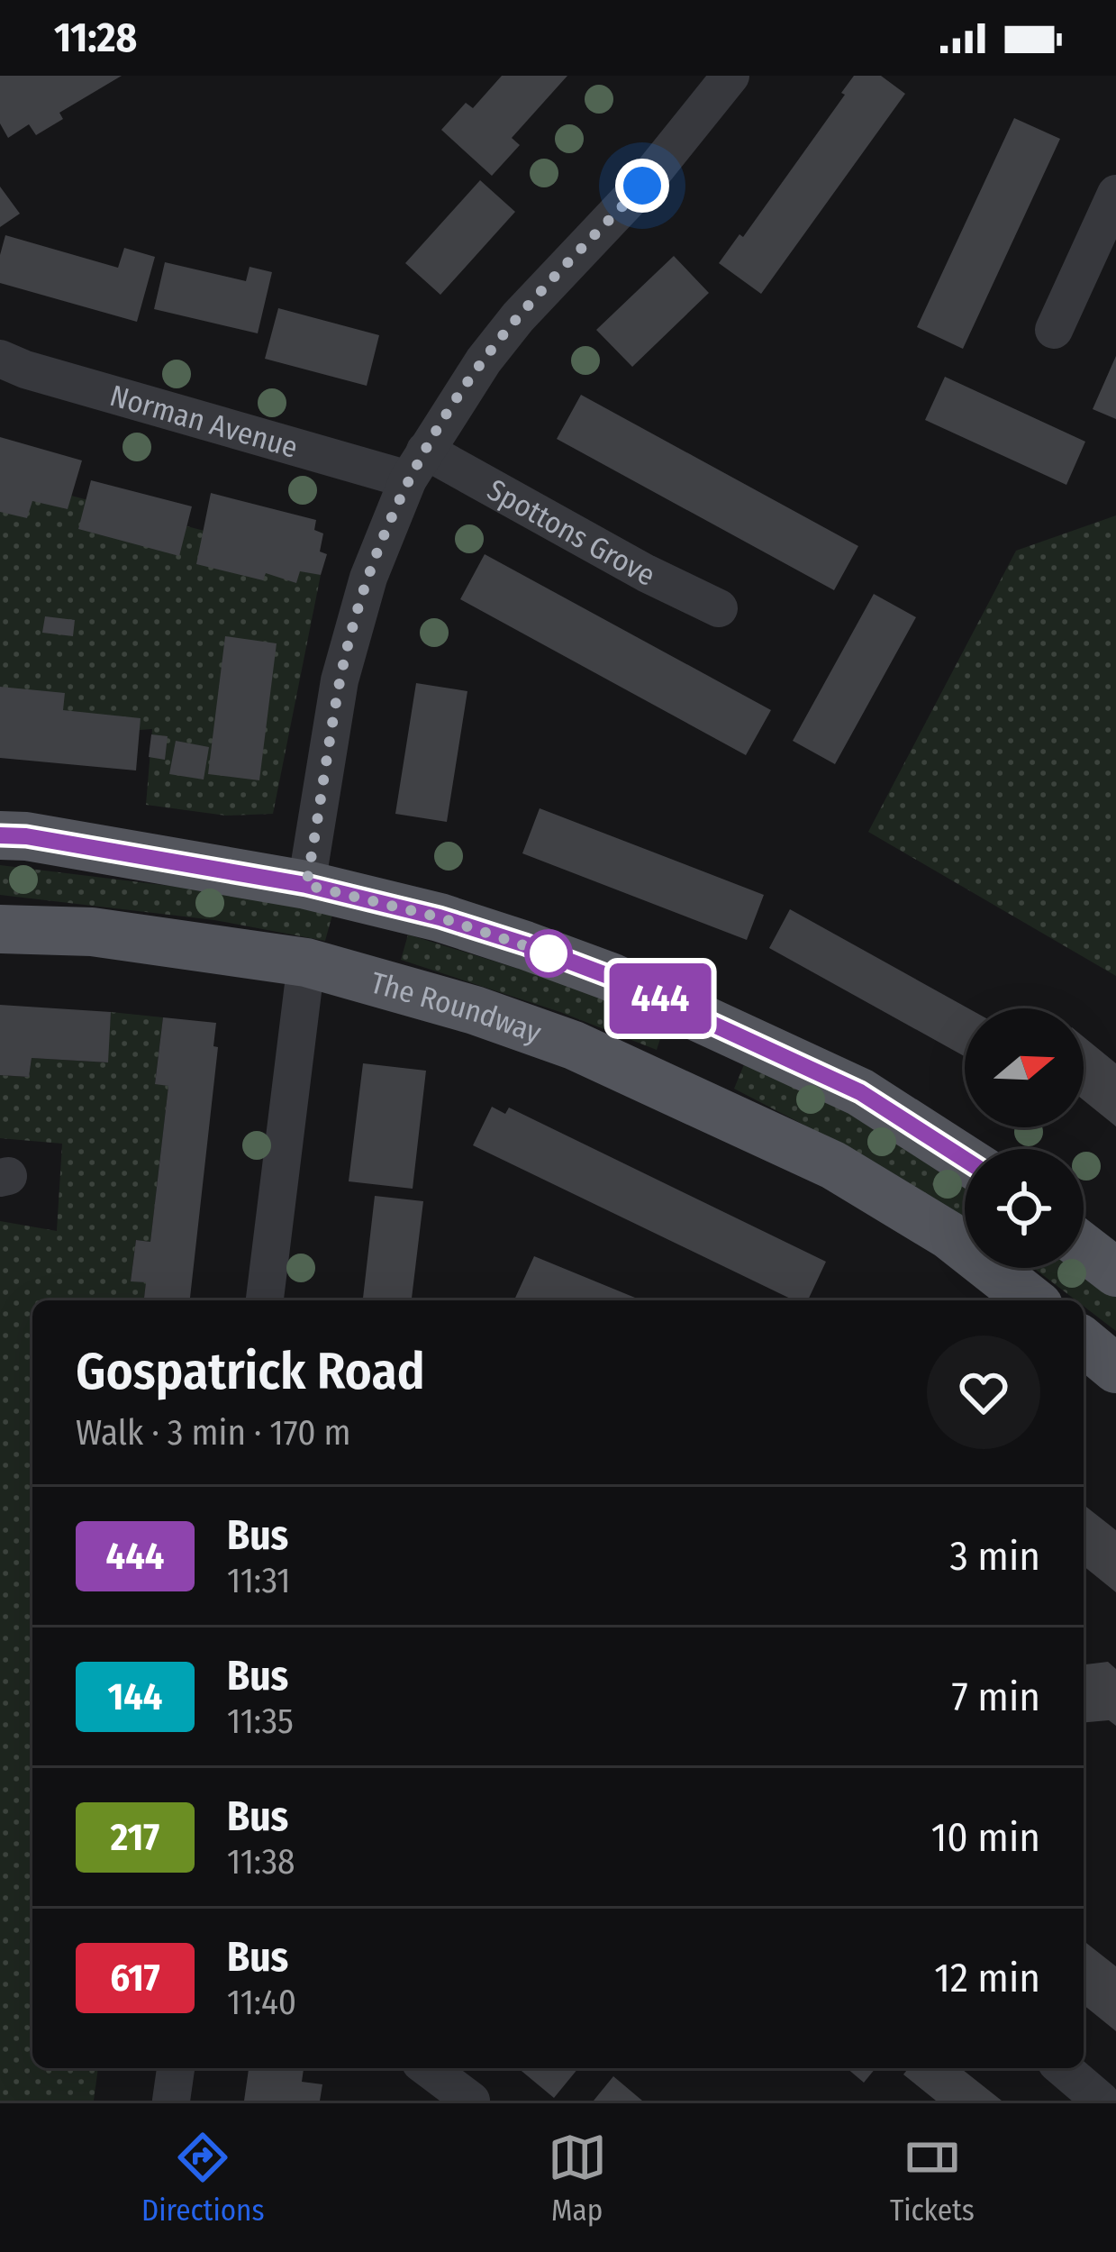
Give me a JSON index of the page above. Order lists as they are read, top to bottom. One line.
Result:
{"streets":{"main road":["The Roundway"],"street":["Norman Avenue","Spottons Grove"]},"crossings":[["Norman Avenue","Spottons Grove"]],"lines":["bus line 444"],"north":"right","page":{"status":"11:28","on_map":"444","heading":["Gospatrick Road","Walk · 3 min · 170 m"],"list":[{"mark":"444","name":"Bus","note":"11:31","value":"3 min"},{"mark":"144","name":"Bus","note":"11:35","value":"7 min"},{"mark":"217","name":"Bus","note":"11:38","value":"10 min"},{"mark":"617","name":"Bus","note":"11:40","value":"12 min"}],"tabs":["Directions","Map","Tickets"]}}
